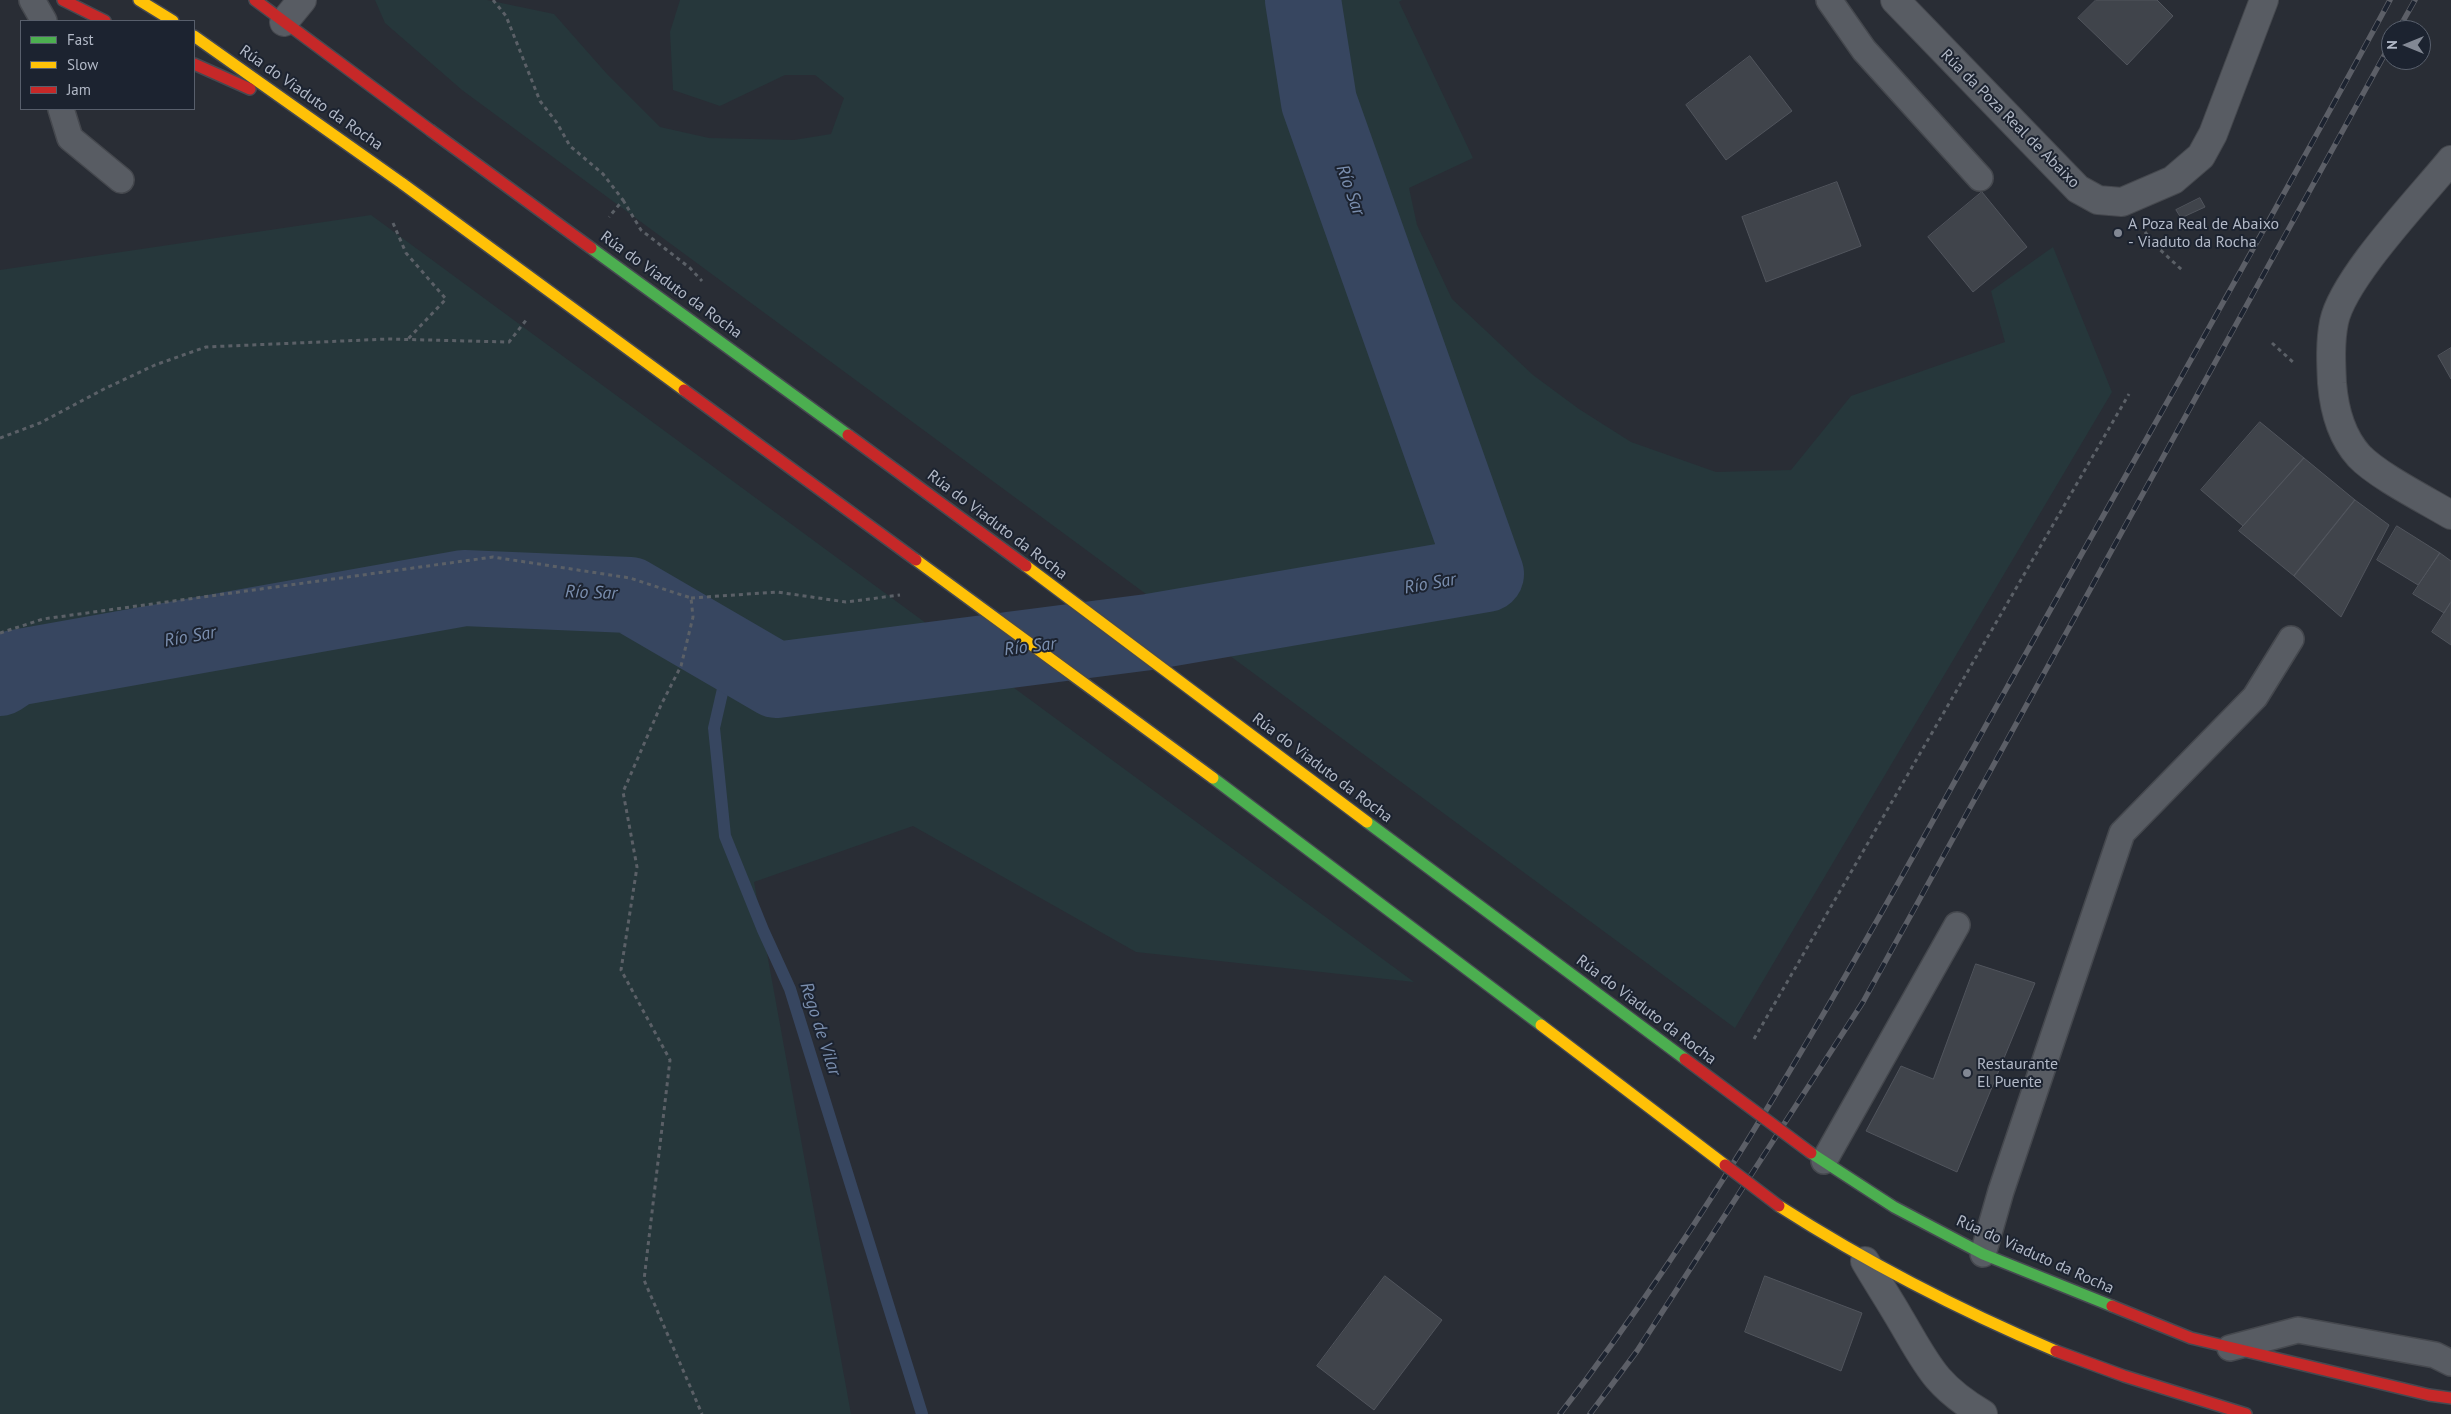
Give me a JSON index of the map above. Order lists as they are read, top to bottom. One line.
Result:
{"streets":{"highway":["Rúa do Viaduto da Rocha"],"street":["Rúa da Poza Real de Abaixo"]},"water":["Río Sar","Rego de Vilar"],"places":["A Poza Real de Abaixo - Viaduto da Rocha","Restaurante El Puente"],"legend":["Fast","Slow","Jam"],"north":"left"}
